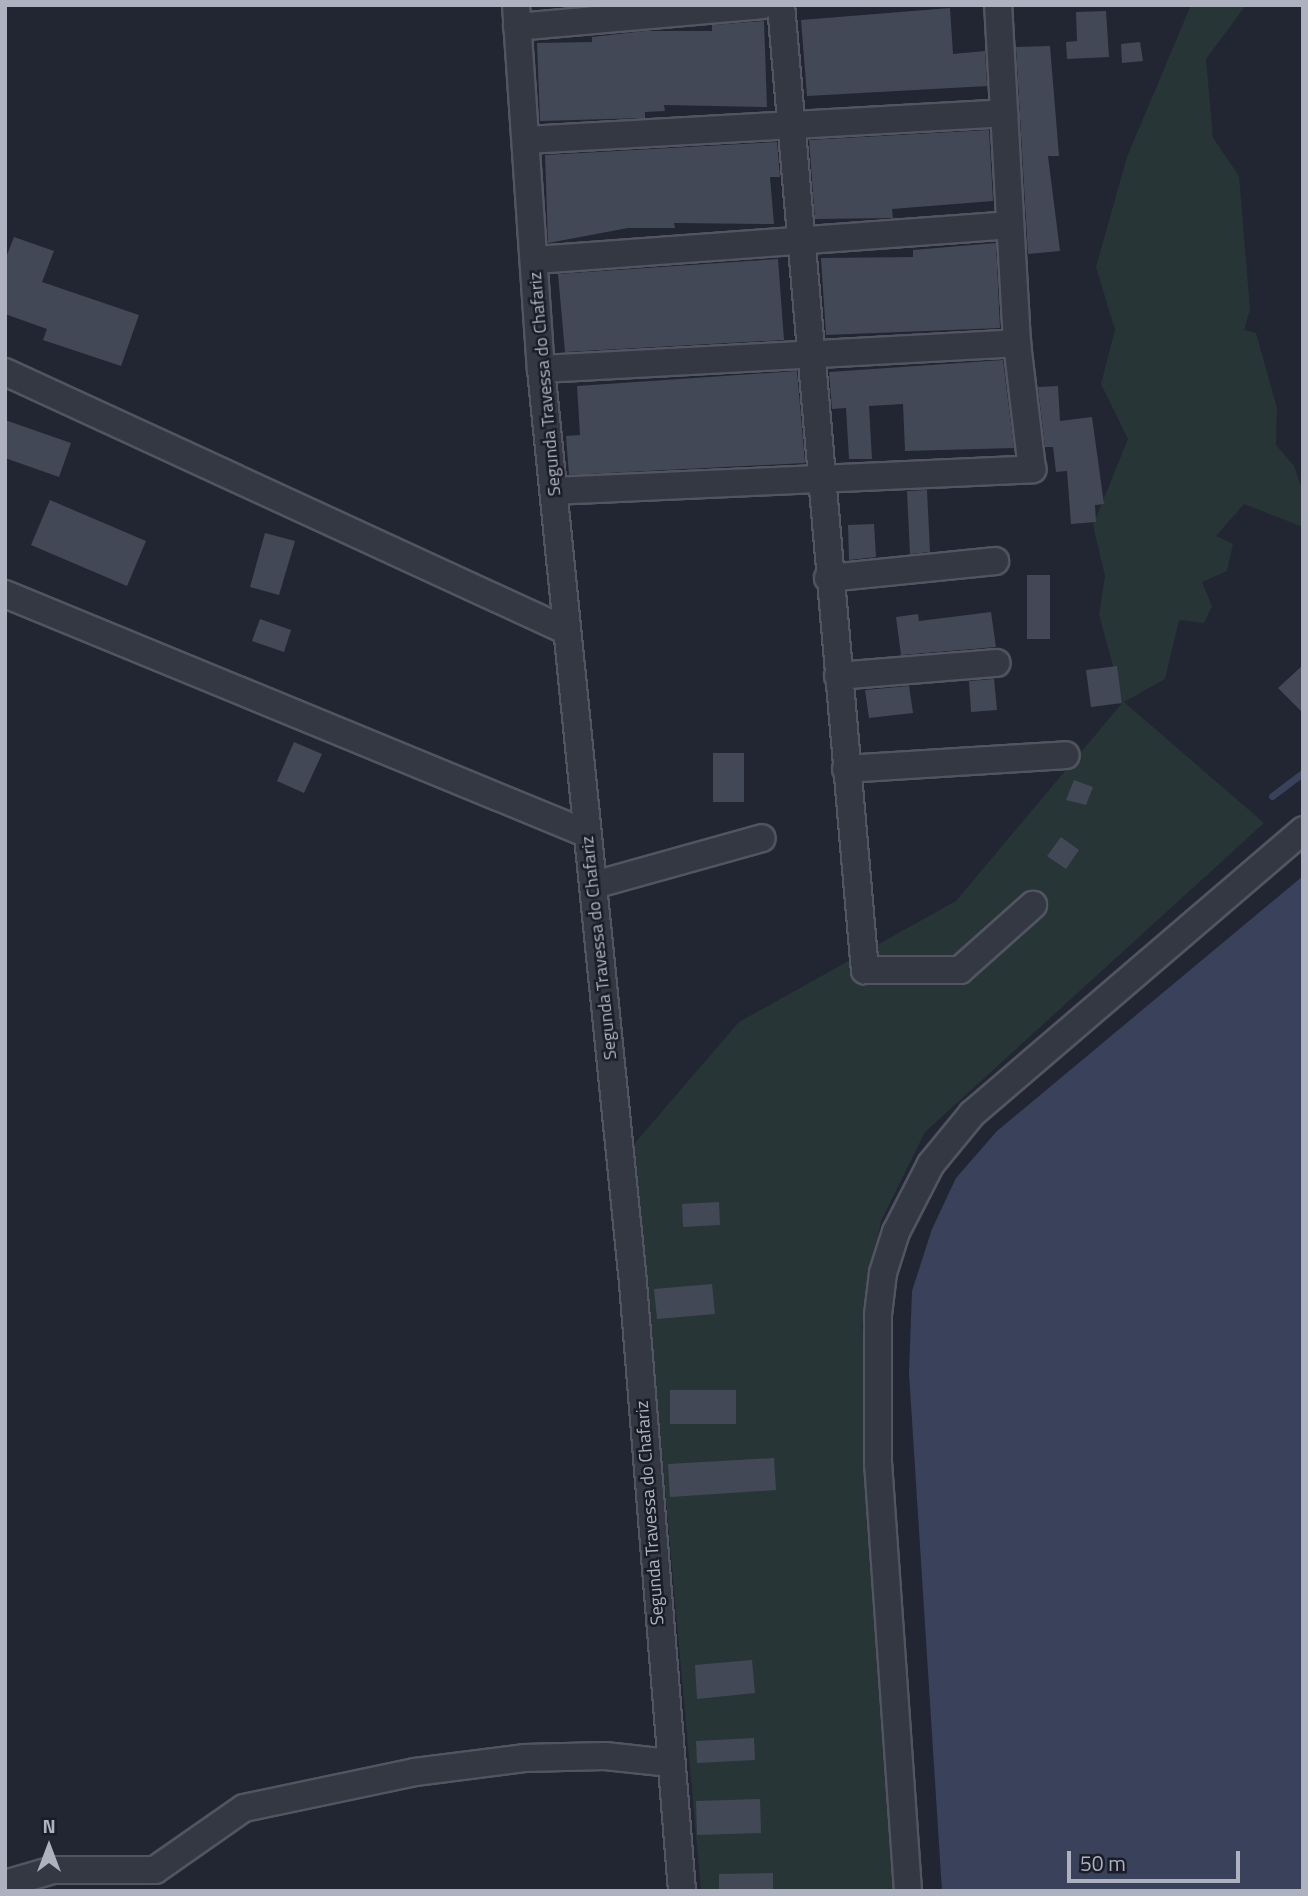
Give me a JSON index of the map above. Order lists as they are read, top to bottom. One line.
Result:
{"streets":{"street":["Segunda Travessa do Chafariz"]},"scale_bar":"50 m","north":"top"}
